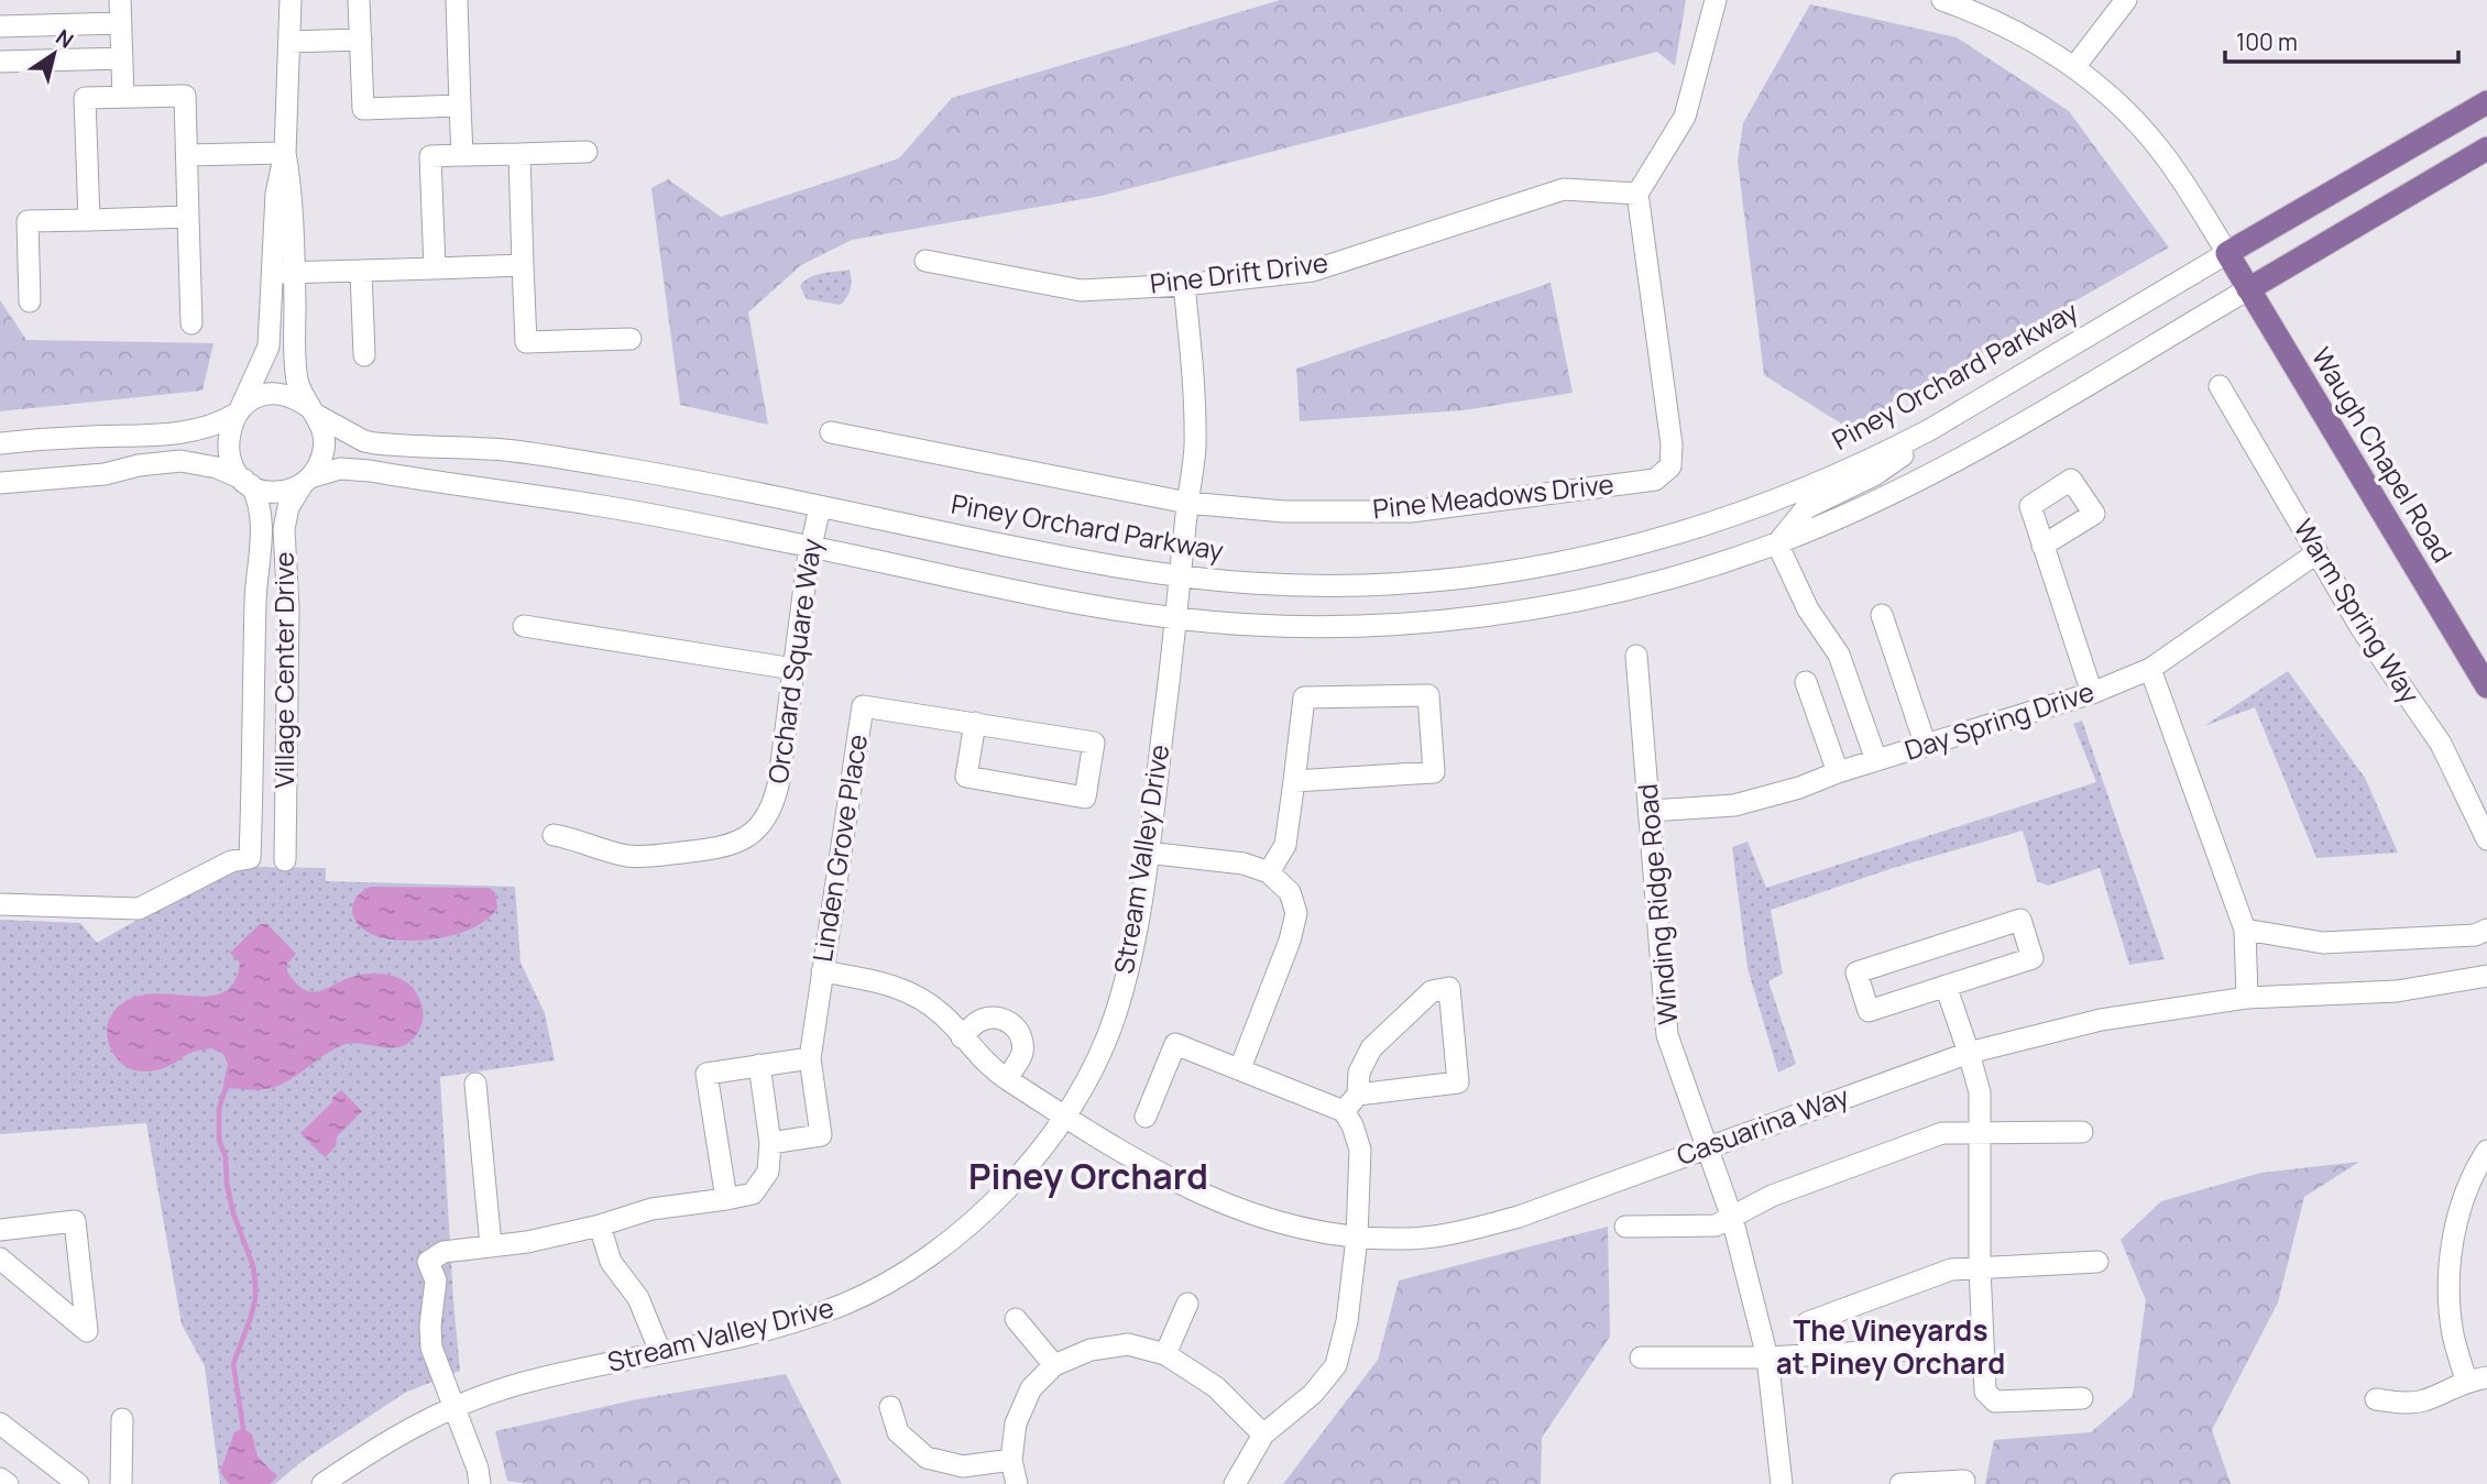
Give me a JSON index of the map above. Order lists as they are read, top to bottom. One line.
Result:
{"streets":{"main road":["Piney Orchard Parkway","Waugh Chapel Road"],"street":["Pine Drift Drive","Pine Meadows Drive","Warm Spring Way","Orchard Square Way","Village Center Drive","Day Spring Drive","Linden Grove Place","Stream Valley Drive","Winding Ridge Road","Casuarina Way"]},"crossings":[["Pine Drift Drive","Pine Meadows Drive"],["Pine Drift Drive","Stream Valley Drive"],["Piney Orchard Parkway","Waugh Chapel Road"],["Piney Orchard Parkway","Orchard Square Way"],["Piney Orchard Parkway","Village Center Drive"],["Piney Orchard Parkway","Stream Valley Drive"],["Pine Meadows Drive","Stream Valley Drive"],["Warm Spring Way","Day Spring Drive"],["Day Spring Drive","Winding Ridge Road"],["Linden Grove Place","Casuarina Way"],["Stream Valley Drive","Casuarina Way"],["Winding Ridge Road","Casuarina Way"]],"districts":["Piney Orchard","The Vineyards at Piney Orchard"],"scale_bar":"100 m","north":"top right"}
